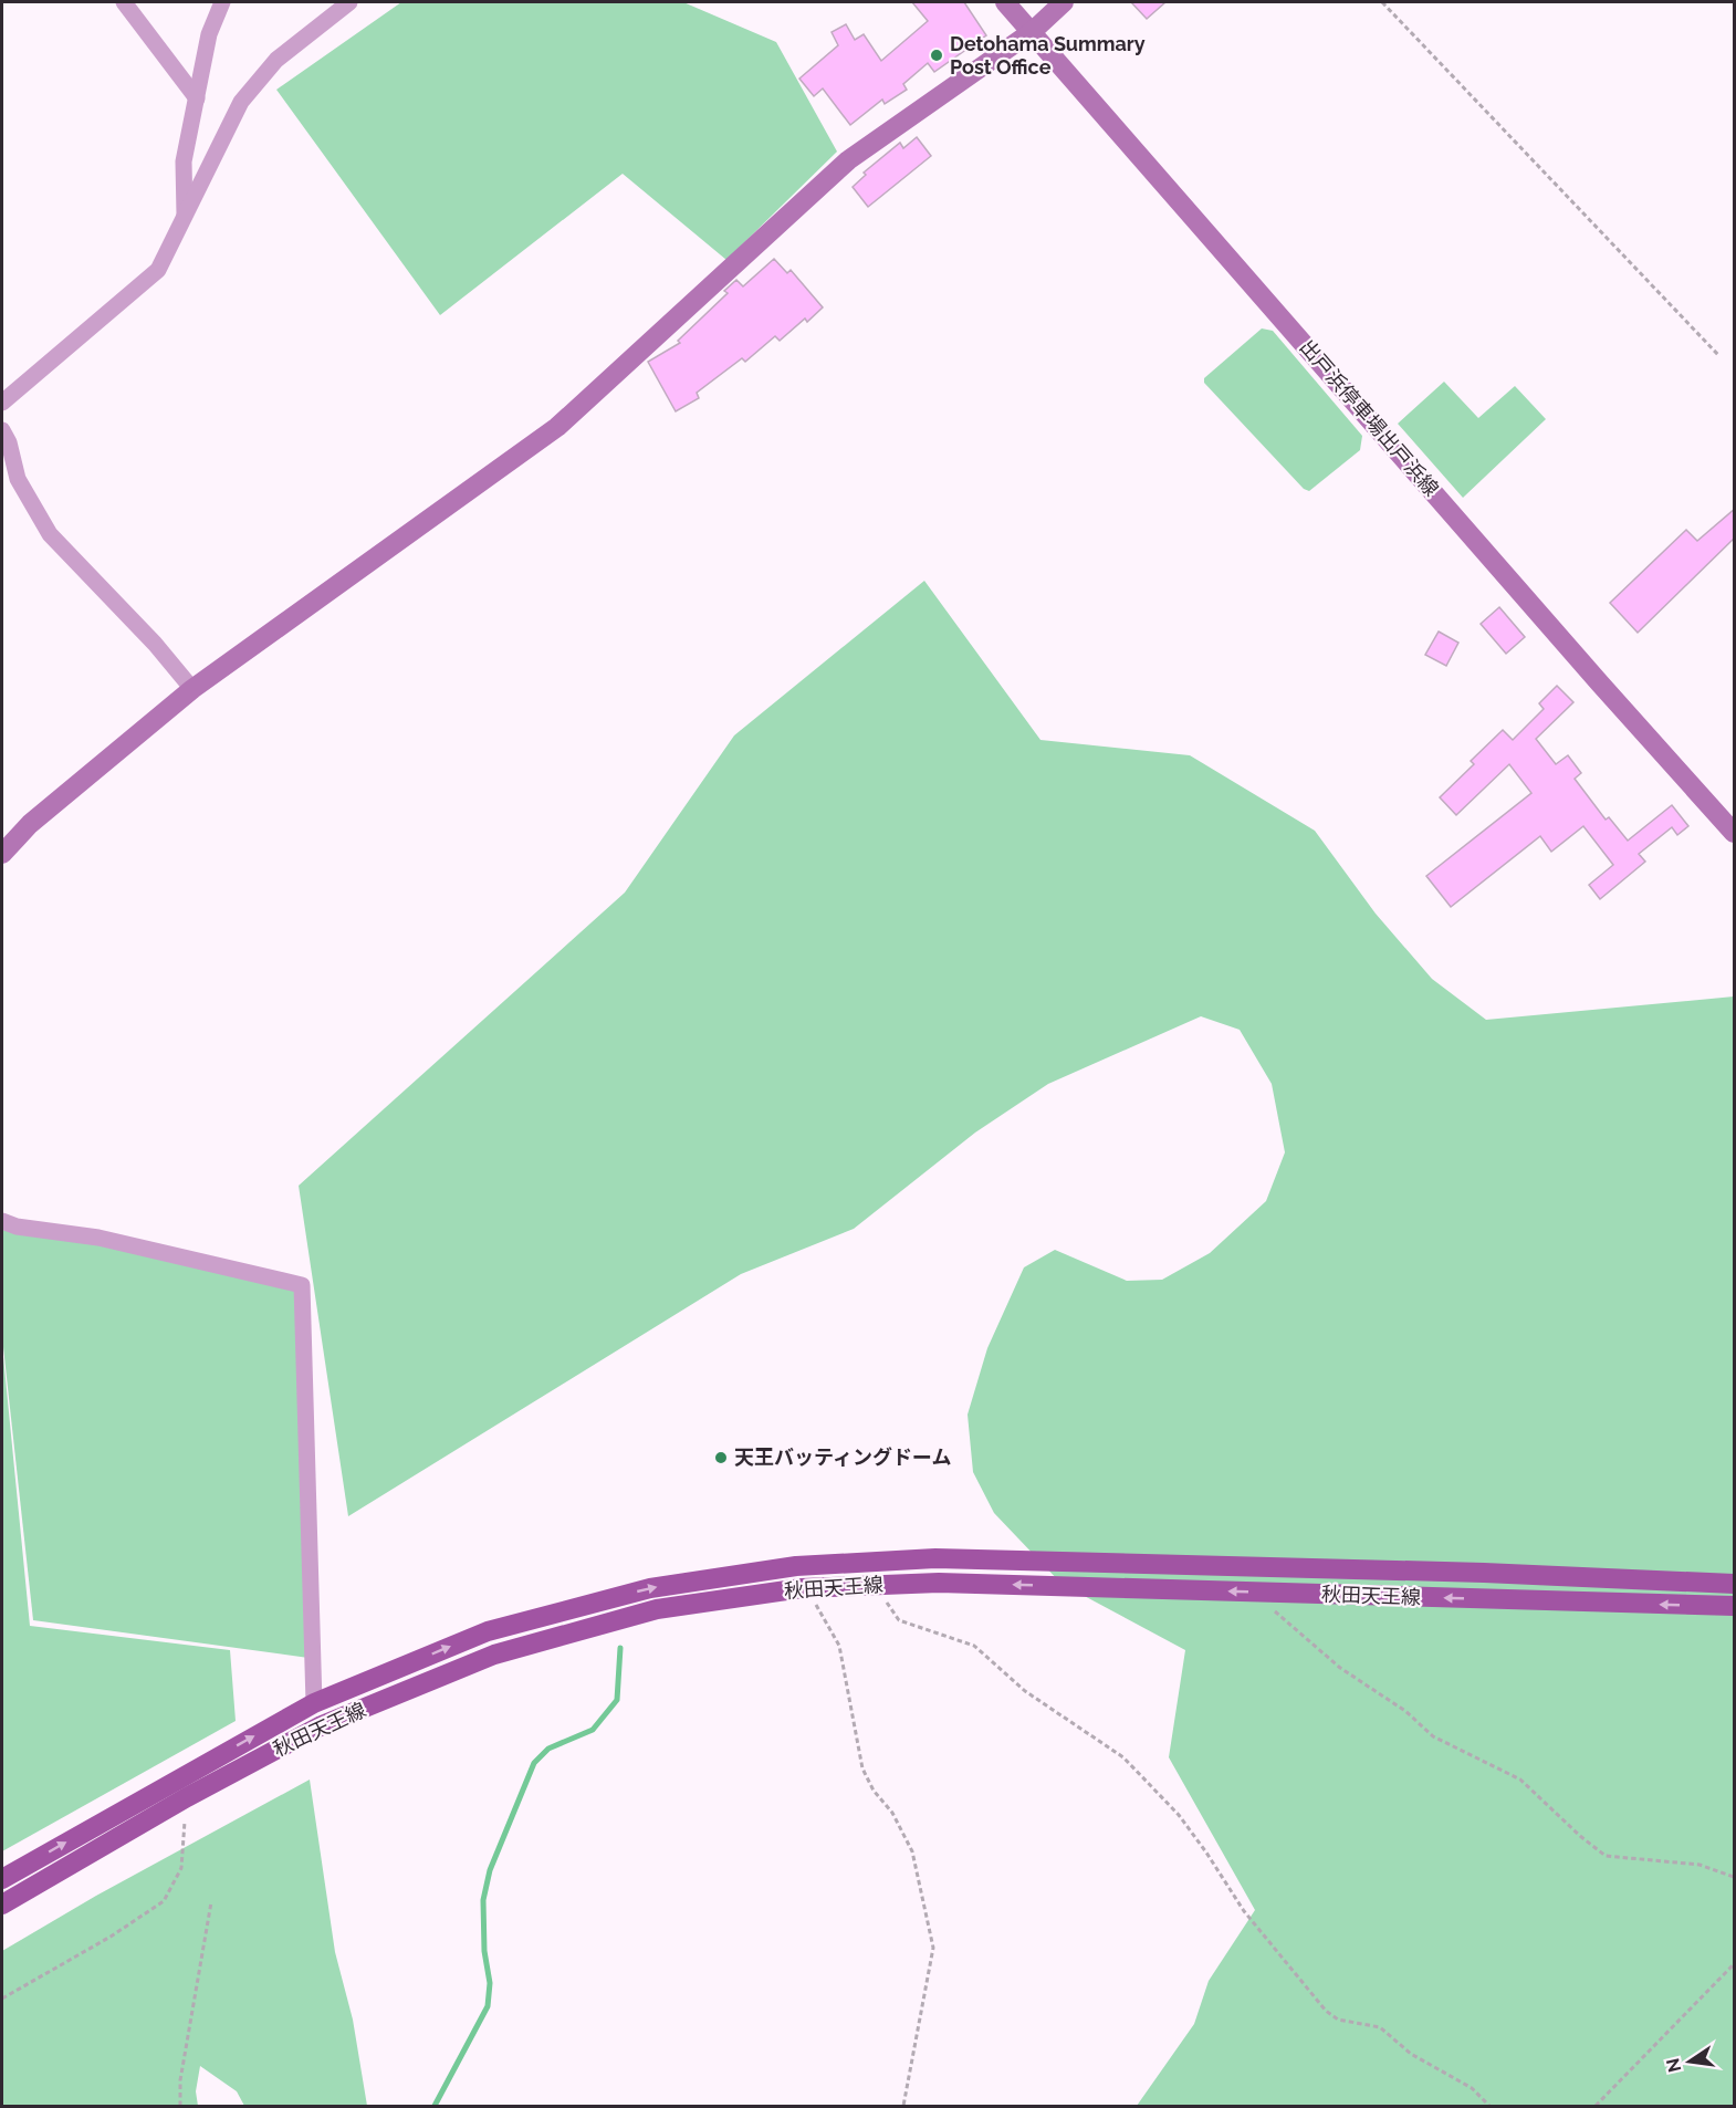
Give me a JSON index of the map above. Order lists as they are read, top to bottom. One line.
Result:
{"streets":{"main road":["秋田天王線"],"street":["出戸浜停車場出戸浜線"]},"places":["Detohama Summary Post Office","天王バッティングドーム"],"north":"left"}
